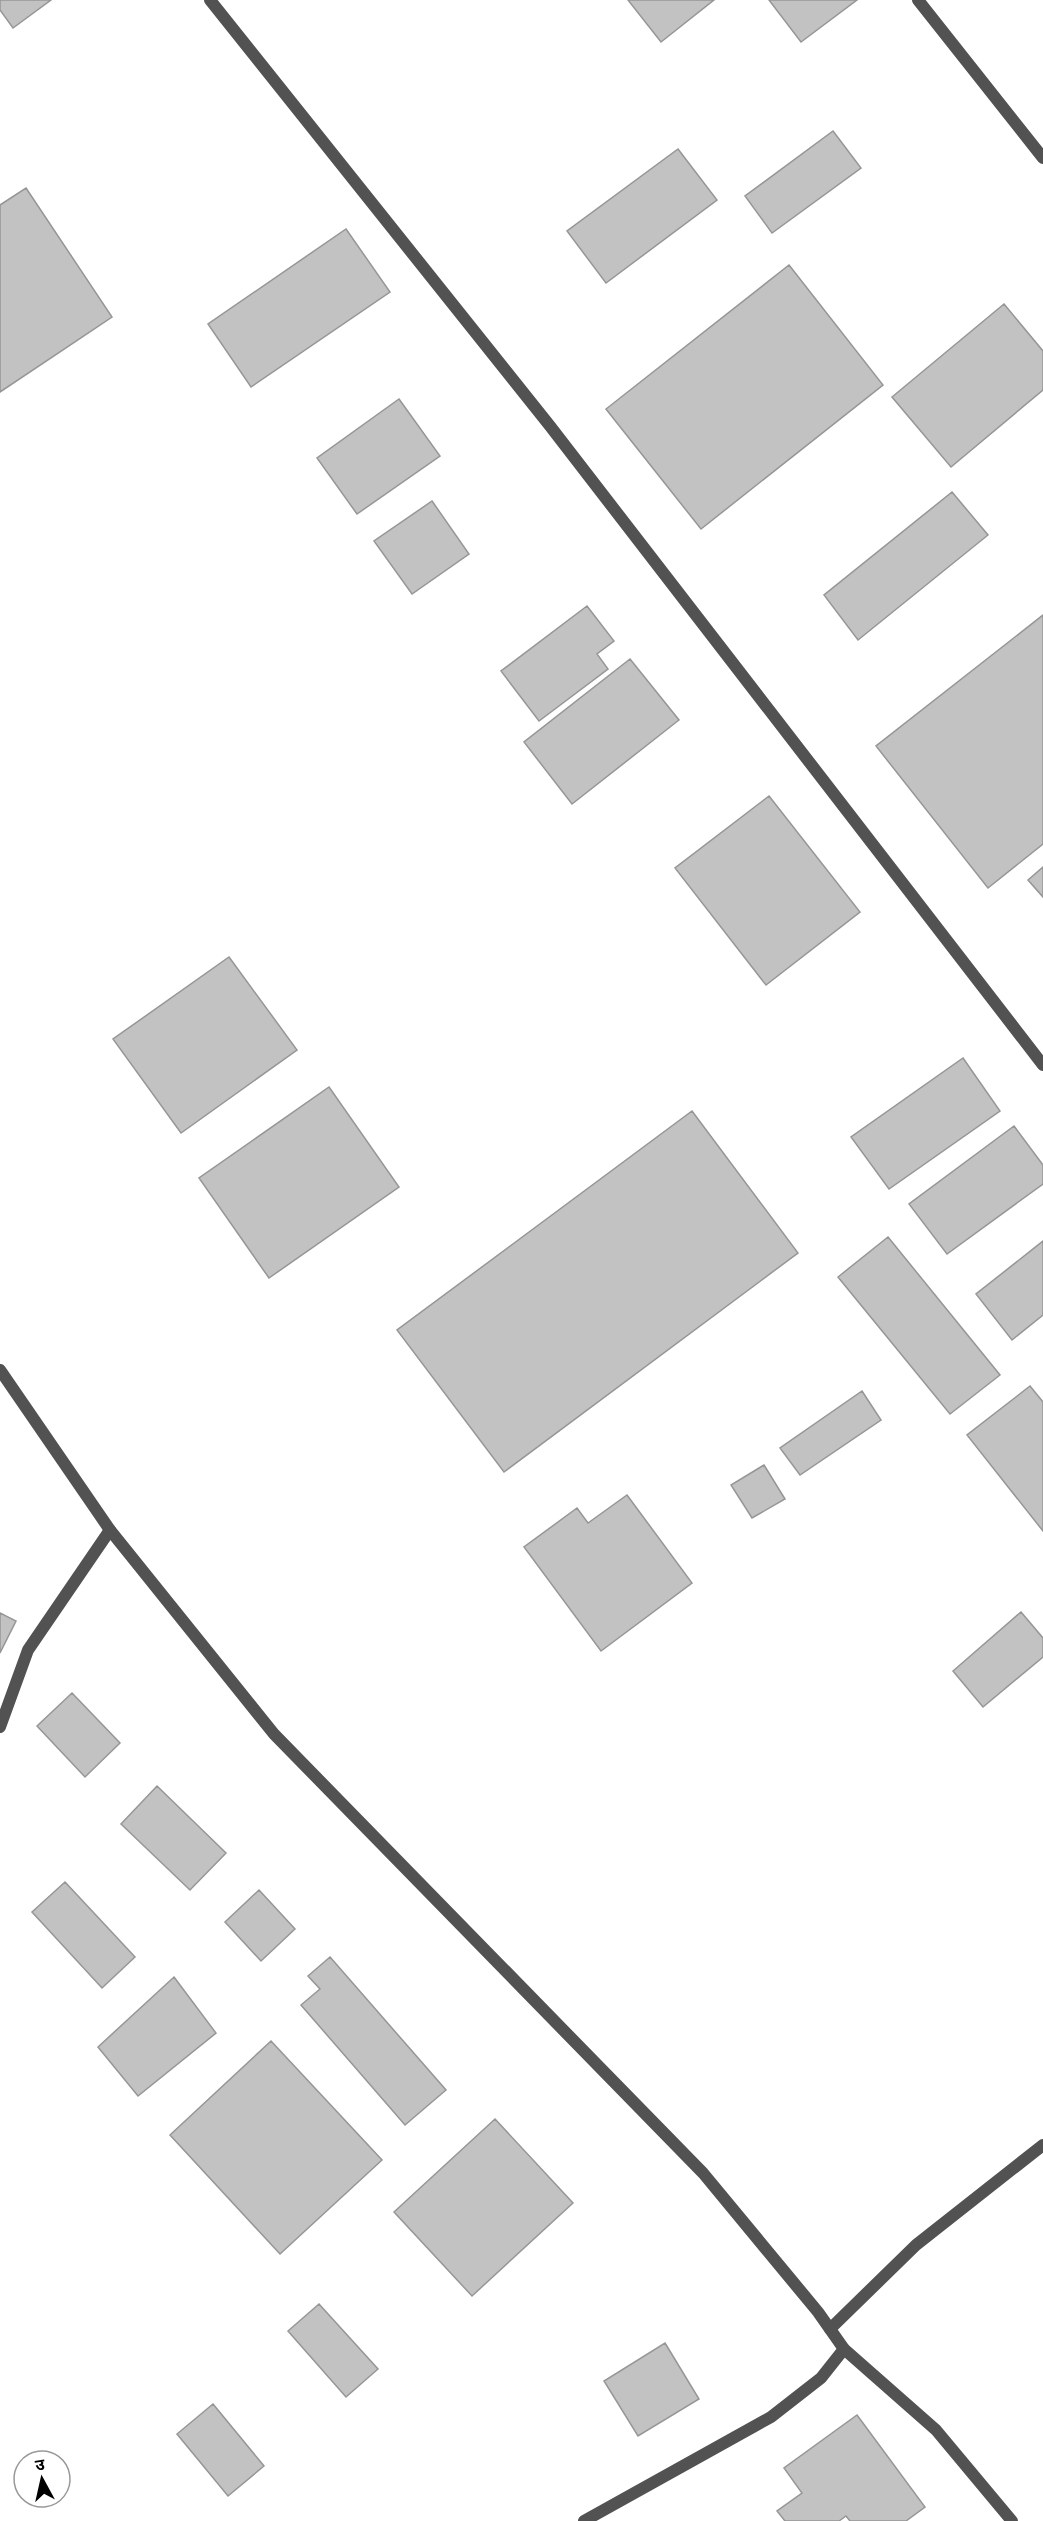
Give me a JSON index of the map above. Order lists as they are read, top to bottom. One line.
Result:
{"north":"top"}
